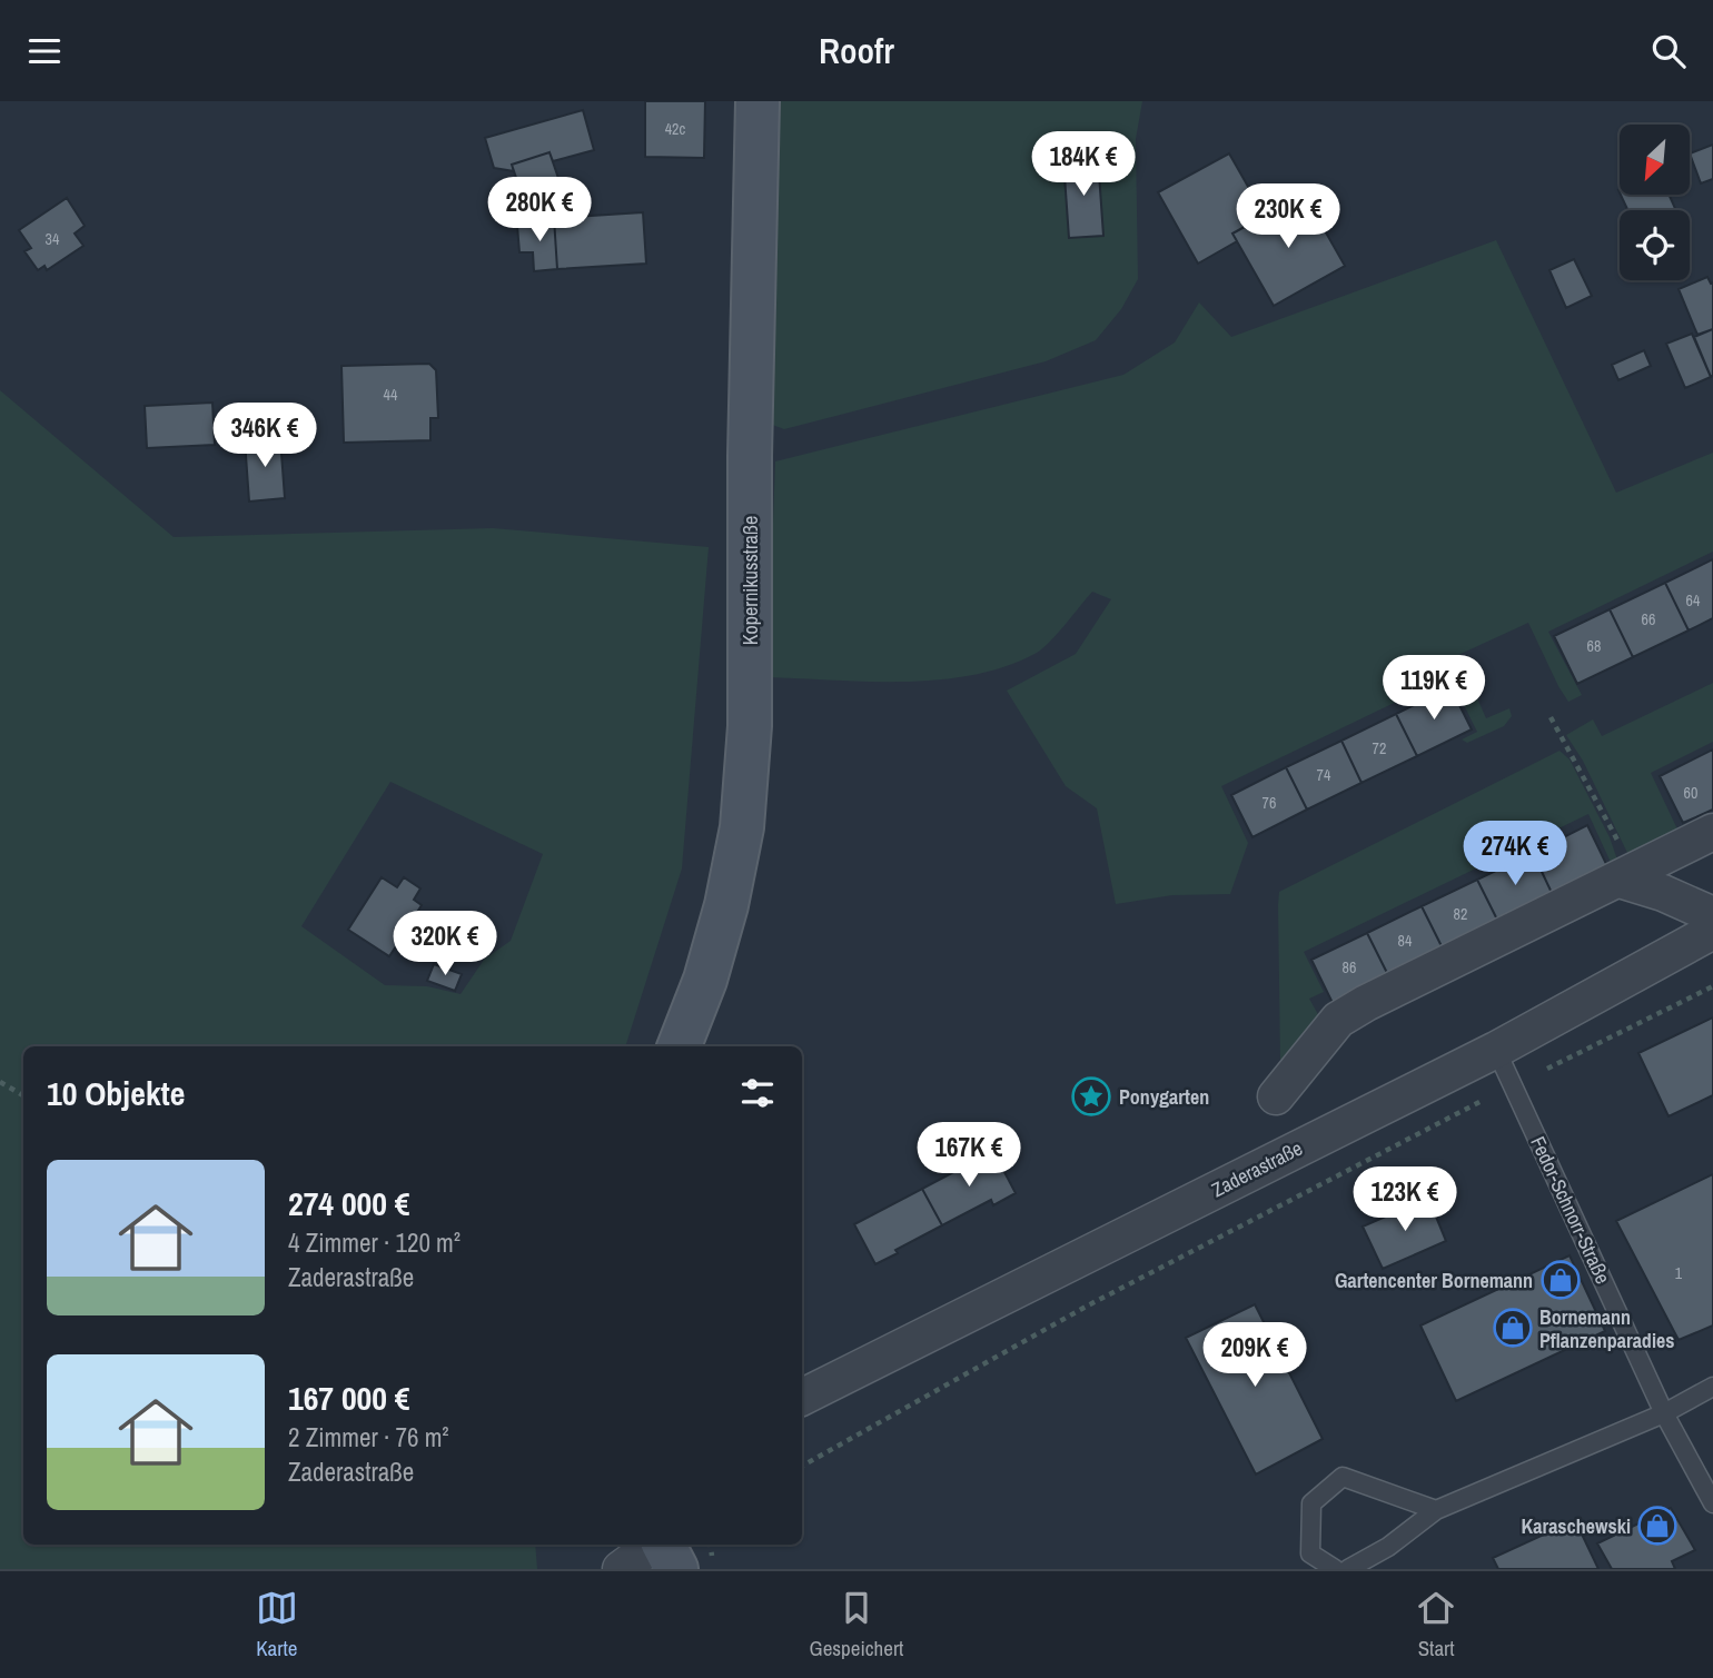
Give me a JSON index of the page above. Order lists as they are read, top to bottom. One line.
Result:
{"streets":{"street":["Kopernikusstraße","Zaderastraße"],"lane":["Fedor-Schnorr-Straße"]},"crossings":[["Zaderastraße","Fedor-Schnorr-Straße"]],"places":{"place":["Ponygarten"],"shop":["Gartencenter Bornemann","Bornemann Pflanzenparadies","Karaschewski"]},"house_numbers":["42c","34","44","64","66","68","72","74","60","76","82","84","86","1"],"north":"bottom left","page":{"header":"Roofr","price":["184K €","280K €","230K €","346K €","119K €","274K €","320K €","167K €","123K €","209K €"],"heading":"10 Objekte","list":[{"name":"274 000 €","note":"4 Zimmer · 120 m² · Zaderastraße"},{"name":"167 000 €","note":"2 Zimmer · 76 m² · Zaderastraße"}],"tabs":["Karte","Gespeichert","Start"]}}
